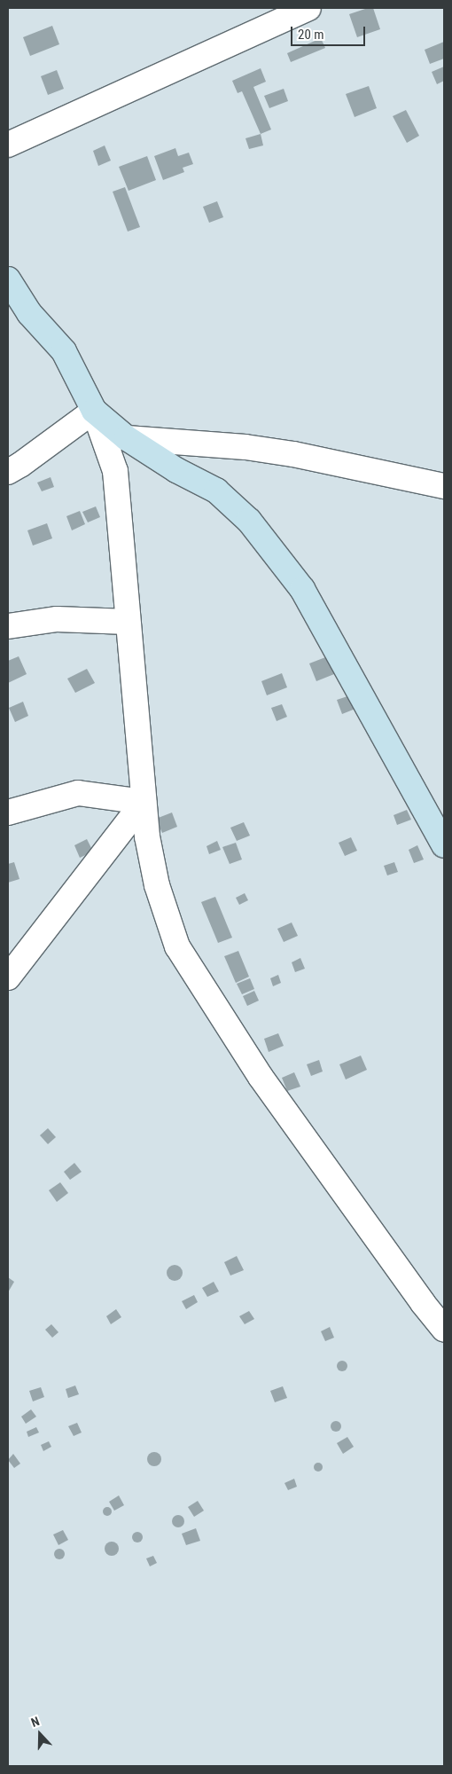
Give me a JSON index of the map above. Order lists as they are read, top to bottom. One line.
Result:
{"scale_bar":"20 m","north":"top"}
